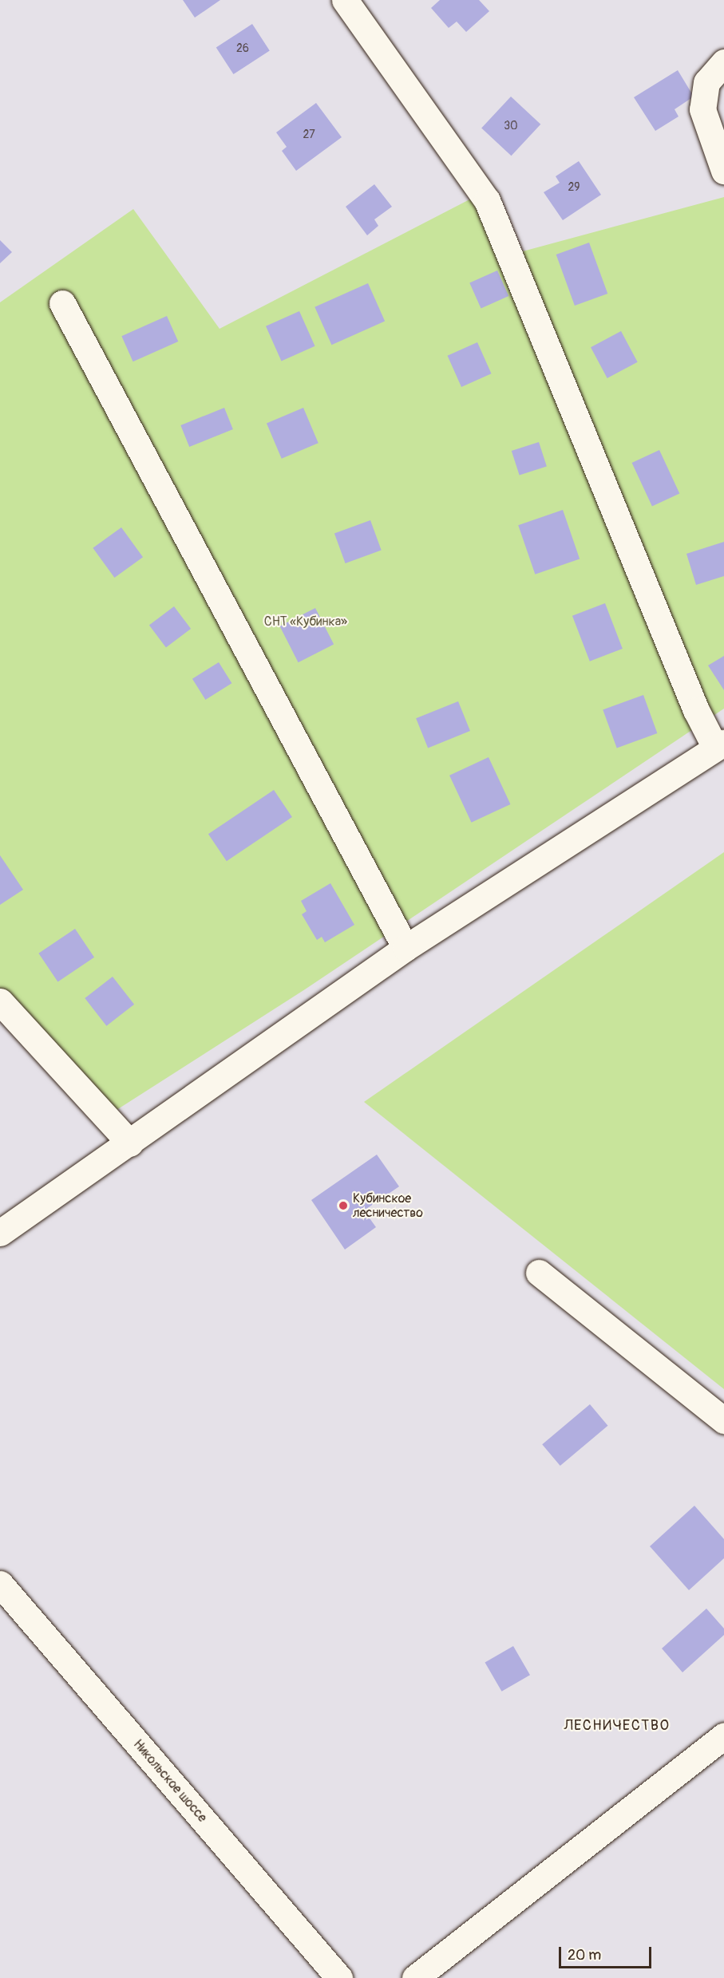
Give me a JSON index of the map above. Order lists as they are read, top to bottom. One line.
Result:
{"streets":{"street":["Никольское шоссе"]},"districts":["ЛЕСНИЧЕСТВО"],"parks":["СНТ «Кубинка»"],"places":["Кубинское лесничество"],"house_numbers":["26","30","27","29"],"scale_bar":"20 m"}
